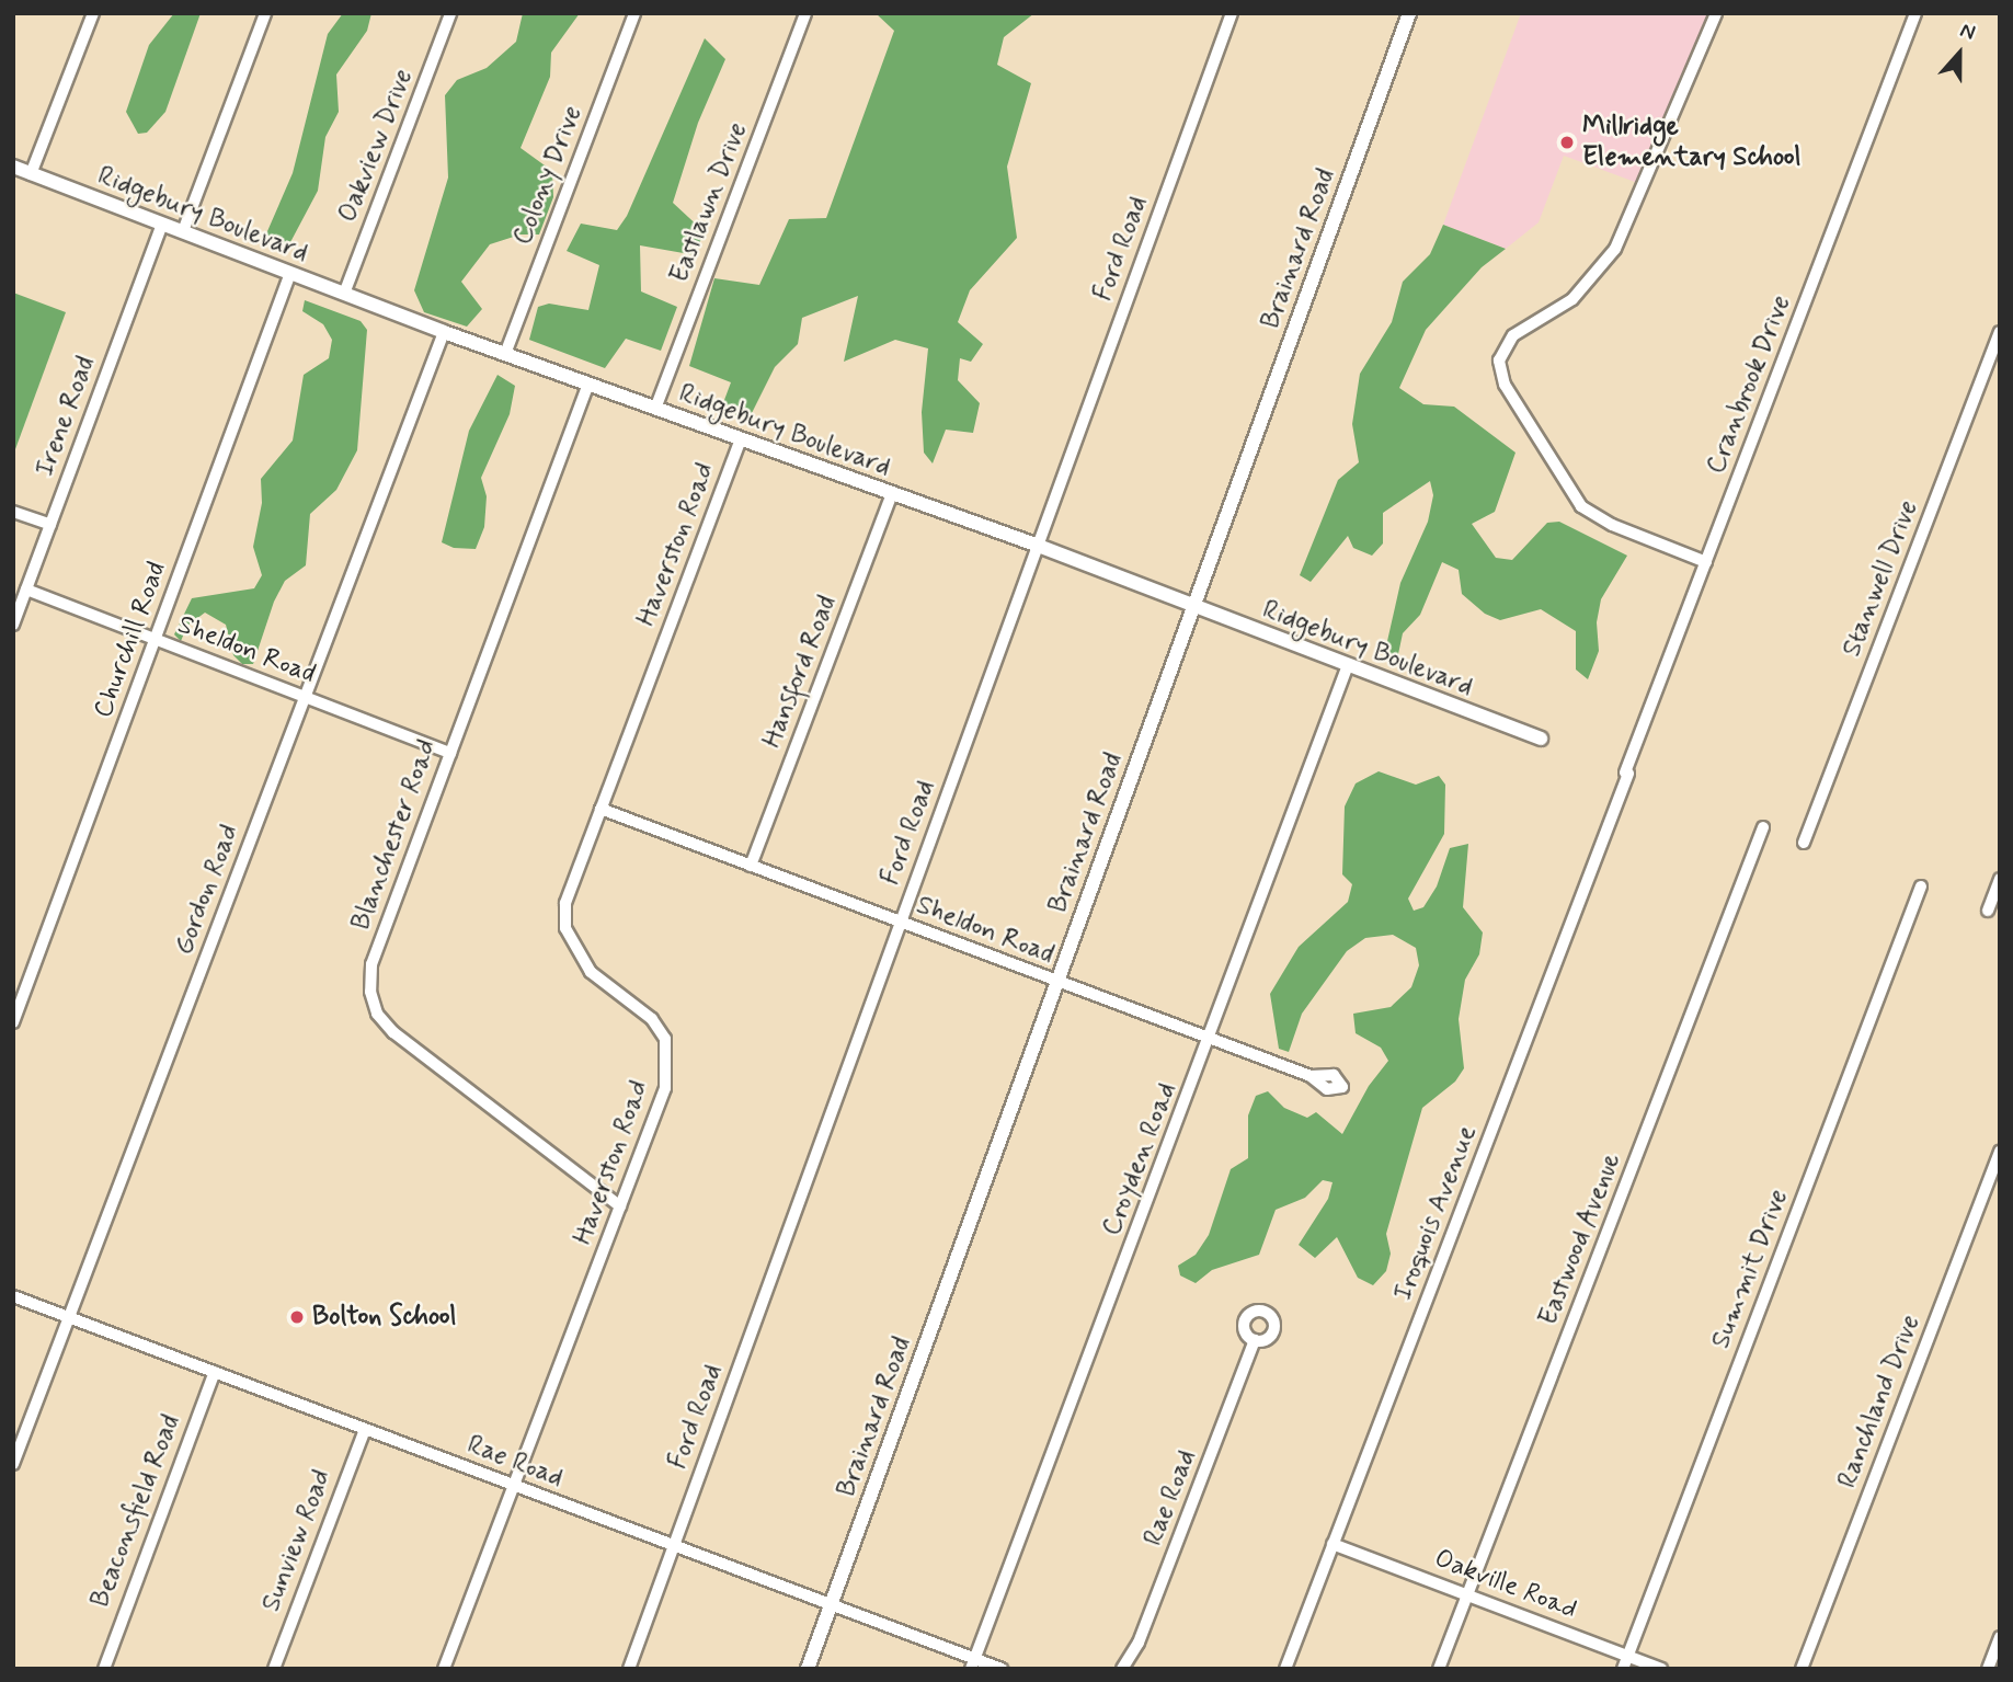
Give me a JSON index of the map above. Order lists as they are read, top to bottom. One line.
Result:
{"streets":{"street":["Oakview Drive","Colony Drive","Eastlawn Drive","Ridgebury Boulevard","Ford Road","Brainard Road","Cranbrook Drive","Irene Road","Haverston Road","Stanwell Drive","Churchill Road","Sheldon Road","Hansford Road","Blanchester Road","Gordon Road","Croyden Road","Iroquois Avenue","Eastwood Avenue","Summit Drive","Ranchland Drive","Rae Road","Beaconsfield Road","Sunview Road","Oakville Road"]},"crossings":[["Oakview Drive","Ridgebury Boulevard"],["Colony Drive","Ridgebury Boulevard"],["Eastlawn Drive","Ridgebury Boulevard"],["Ridgebury Boulevard","Ford Road"],["Ridgebury Boulevard","Brainard Road"],["Ridgebury Boulevard","Irene Road"],["Ridgebury Boulevard","Haverston Road"],["Ridgebury Boulevard","Churchill Road"],["Ridgebury Boulevard","Hansford Road"],["Ridgebury Boulevard","Blanchester Road"],["Ridgebury Boulevard","Gordon Road"],["Ridgebury Boulevard","Croyden Road"],["Ford Road","Sheldon Road"],["Ford Road","Rae Road"],["Brainard Road","Sheldon Road"],["Brainard Road","Rae Road"],["Cranbrook Drive","Iroquois Avenue"],["Irene Road","Sheldon Road"],["Haverston Road","Sheldon Road"],["Haverston Road","Blanchester Road"],["Haverston Road","Rae Road"],["Churchill Road","Sheldon Road"],["Sheldon Road","Hansford Road"],["Sheldon Road","Blanchester Road"],["Sheldon Road","Gordon Road"],["Sheldon Road","Croyden Road"],["Gordon Road","Rae Road"],["Croyden Road","Rae Road"],["Iroquois Avenue","Oakville Road"],["Eastwood Avenue","Oakville Road"],["Summit Drive","Oakville Road"],["Rae Road","Beaconsfield Road"],["Rae Road","Sunview Road"]],"places":["Millridge Elementary School","Bolton School"],"north":"top"}
